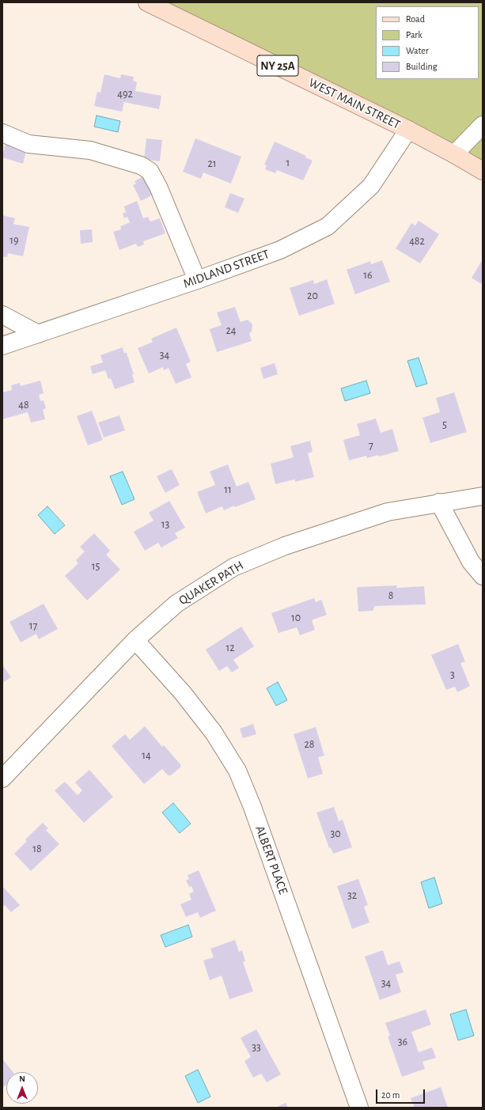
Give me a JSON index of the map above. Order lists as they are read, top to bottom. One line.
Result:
{"streets":{"main road":["NY 25A","WEST MAIN STREET"],"street":["MIDLAND STREET","QUAKER PATH","ALBERT PLACE"]},"crossings":[["NY 25A","WEST MAIN STREET"],["NY 25A","MIDLAND STREET"],["WEST MAIN STREET","MIDLAND STREET"],["QUAKER PATH","ALBERT PLACE"]],"house_numbers":["492","1","21","19","482","16","20","24","34","48","5","7","11","13","15","8","10","17","12","3","28","14","30","18","32","34","36","33"],"legend":["Road","Park","Water","Building"],"scale_bar":"20 m","north":"top"}
